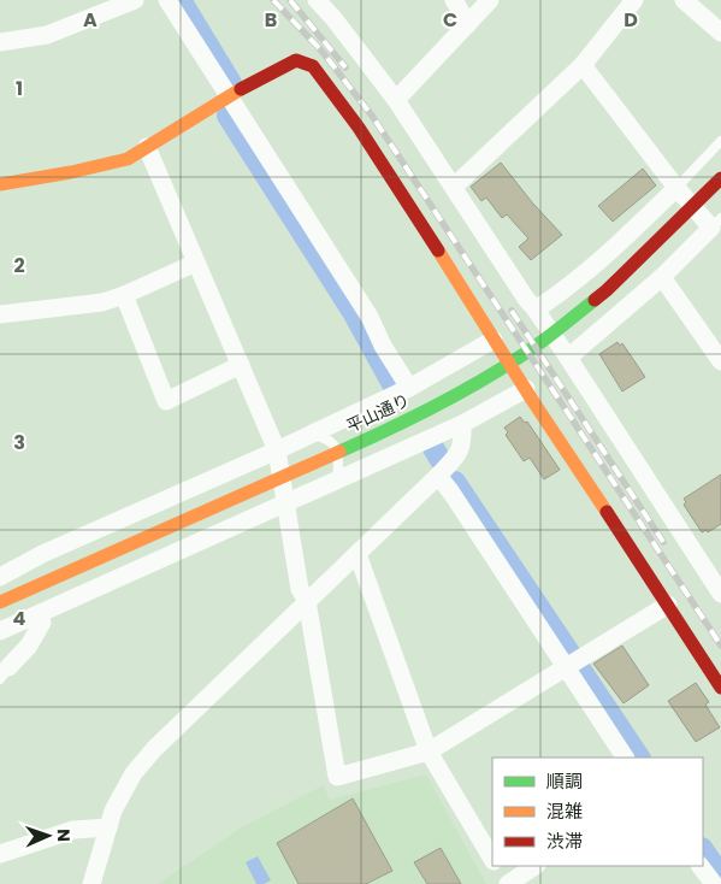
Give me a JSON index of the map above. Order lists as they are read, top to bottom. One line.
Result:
{"streets":{"street":["平山通り"]},"legend":["順調","混雑","渋滞"],"north":"right","grid":{"columns":["A","B","C","D"],"rows":["1","2","3","4"]}}
